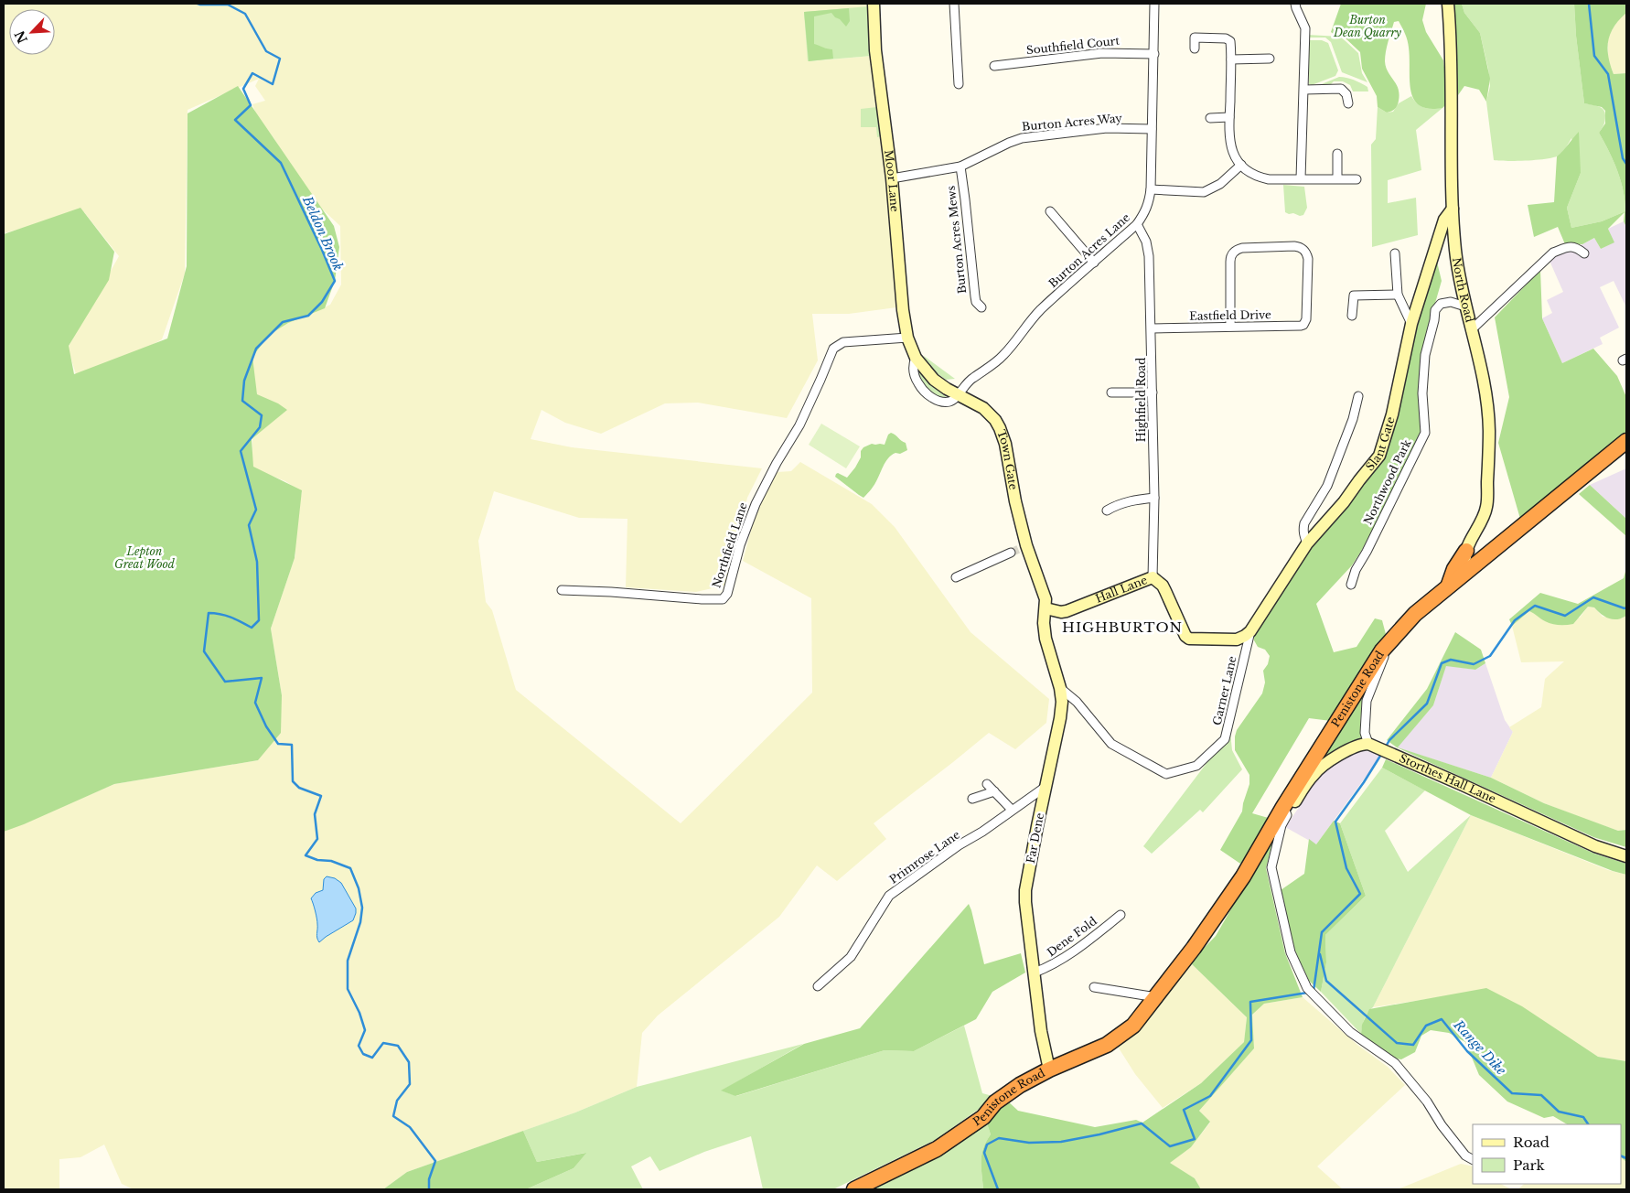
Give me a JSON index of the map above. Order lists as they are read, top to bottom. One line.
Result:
{"streets":{"highway":["Penistone Road"],"street":["Southfield Court","Burton Acres Way","Moor Lane","Burton Acres Mews","Burton Acres Lane","North Road","Eastfield Drive","Highfield Road","Slant Gate","Town Gate","Northwood Park","Northfield Lane","Hall Lane","Garner Lane","Storthes Hall Lane","Far Dene","Primrose Lane","Dene Fold"]},"crossings":[["Southfield Court","Burton Acres Lane"],["Burton Acres Way","Moor Lane"],["Burton Acres Way","Burton Acres Mews"],["Burton Acres Way","Burton Acres Lane"],["Moor Lane","Burton Acres Lane"],["Moor Lane","Town Gate"],["Moor Lane","Northfield Lane"],["Burton Acres Lane","Highfield Road"],["Burton Acres Lane","Town Gate"],["North Road","Slant Gate"],["North Road","Northwood Park"],["Eastfield Drive","Highfield Road"],["Highfield Road","Hall Lane"],["Slant Gate","Hall Lane"],["Slant Gate","Garner Lane"],["Town Gate","Hall Lane"],["Town Gate","Far Dene"],["Hall Lane","Garner Lane"],["Hall Lane","Far Dene"],["Penistone Road","Far Dene"],["Garner Lane","Far Dene"],["Far Dene","Primrose Lane"],["Far Dene","Dene Fold"]],"districts":["HIGHBURTON"],"water":["Beldon Brook","Range Dike"],"parks":["Burton Dean Quarry","Lepton Great Wood"],"legend":["Road","Park"],"north":"bottom left"}
